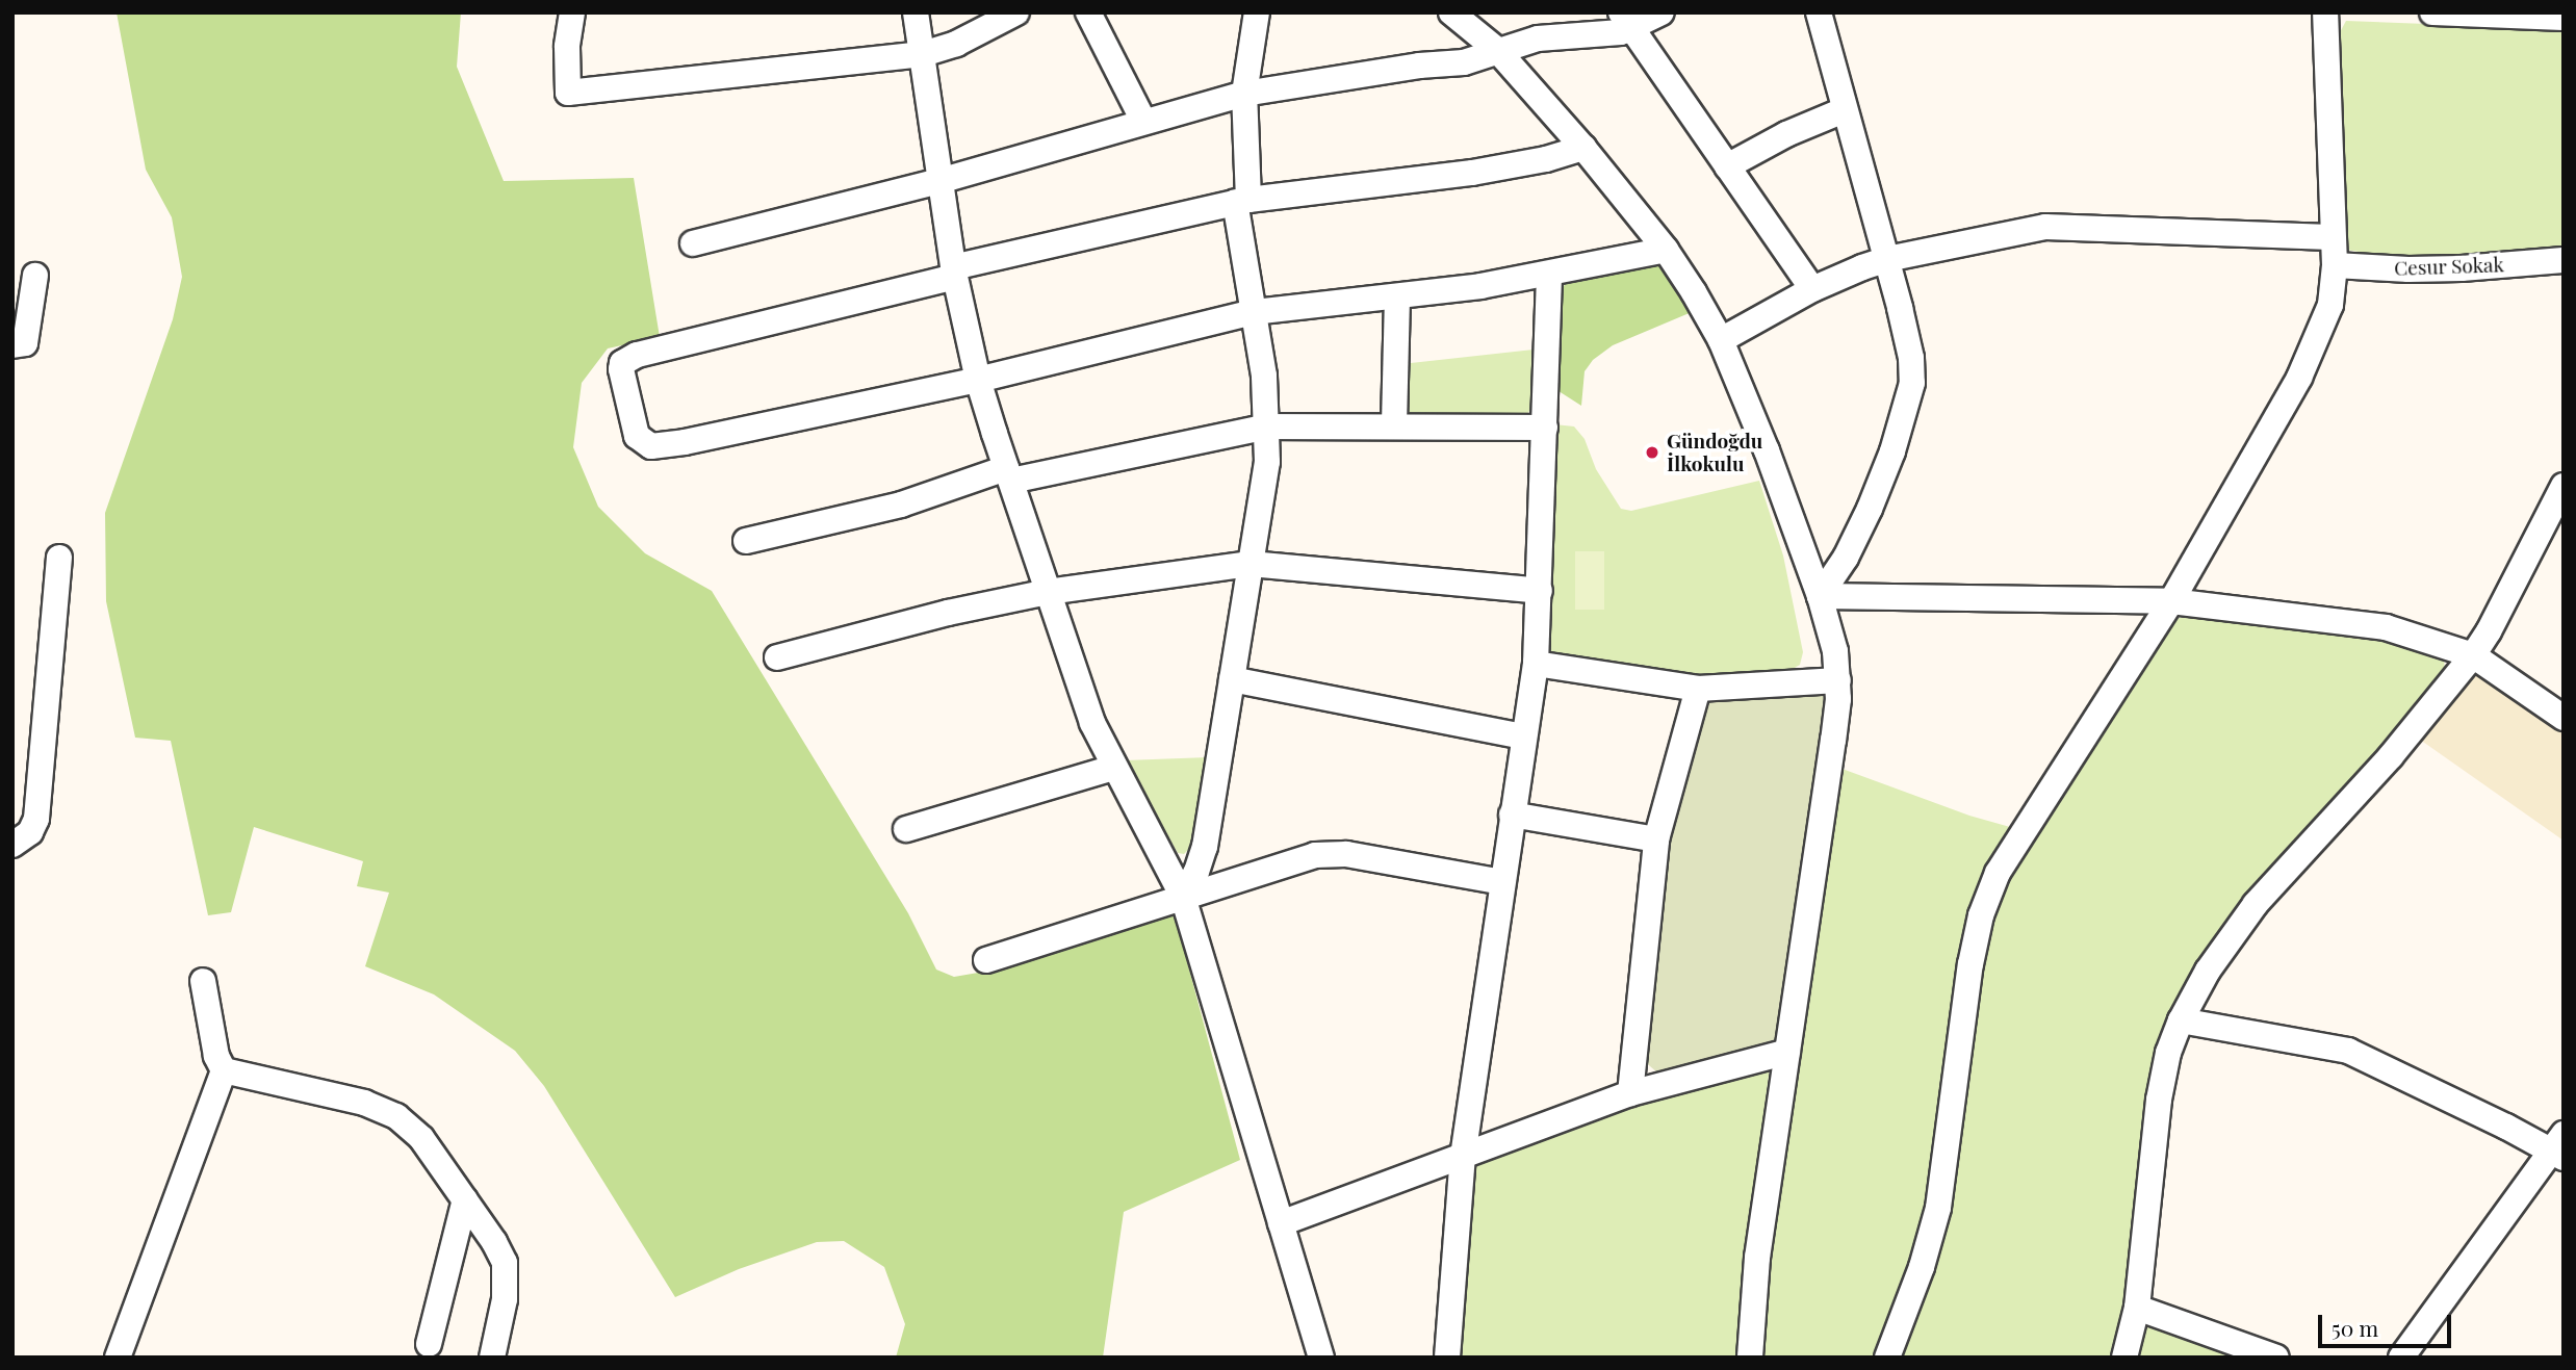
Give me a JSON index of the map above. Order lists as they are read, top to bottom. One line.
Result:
{"streets":{"street":["Cesur Sokak"]},"places":["Gündoğdu İlkokulu"],"scale_bar":"50 m"}
